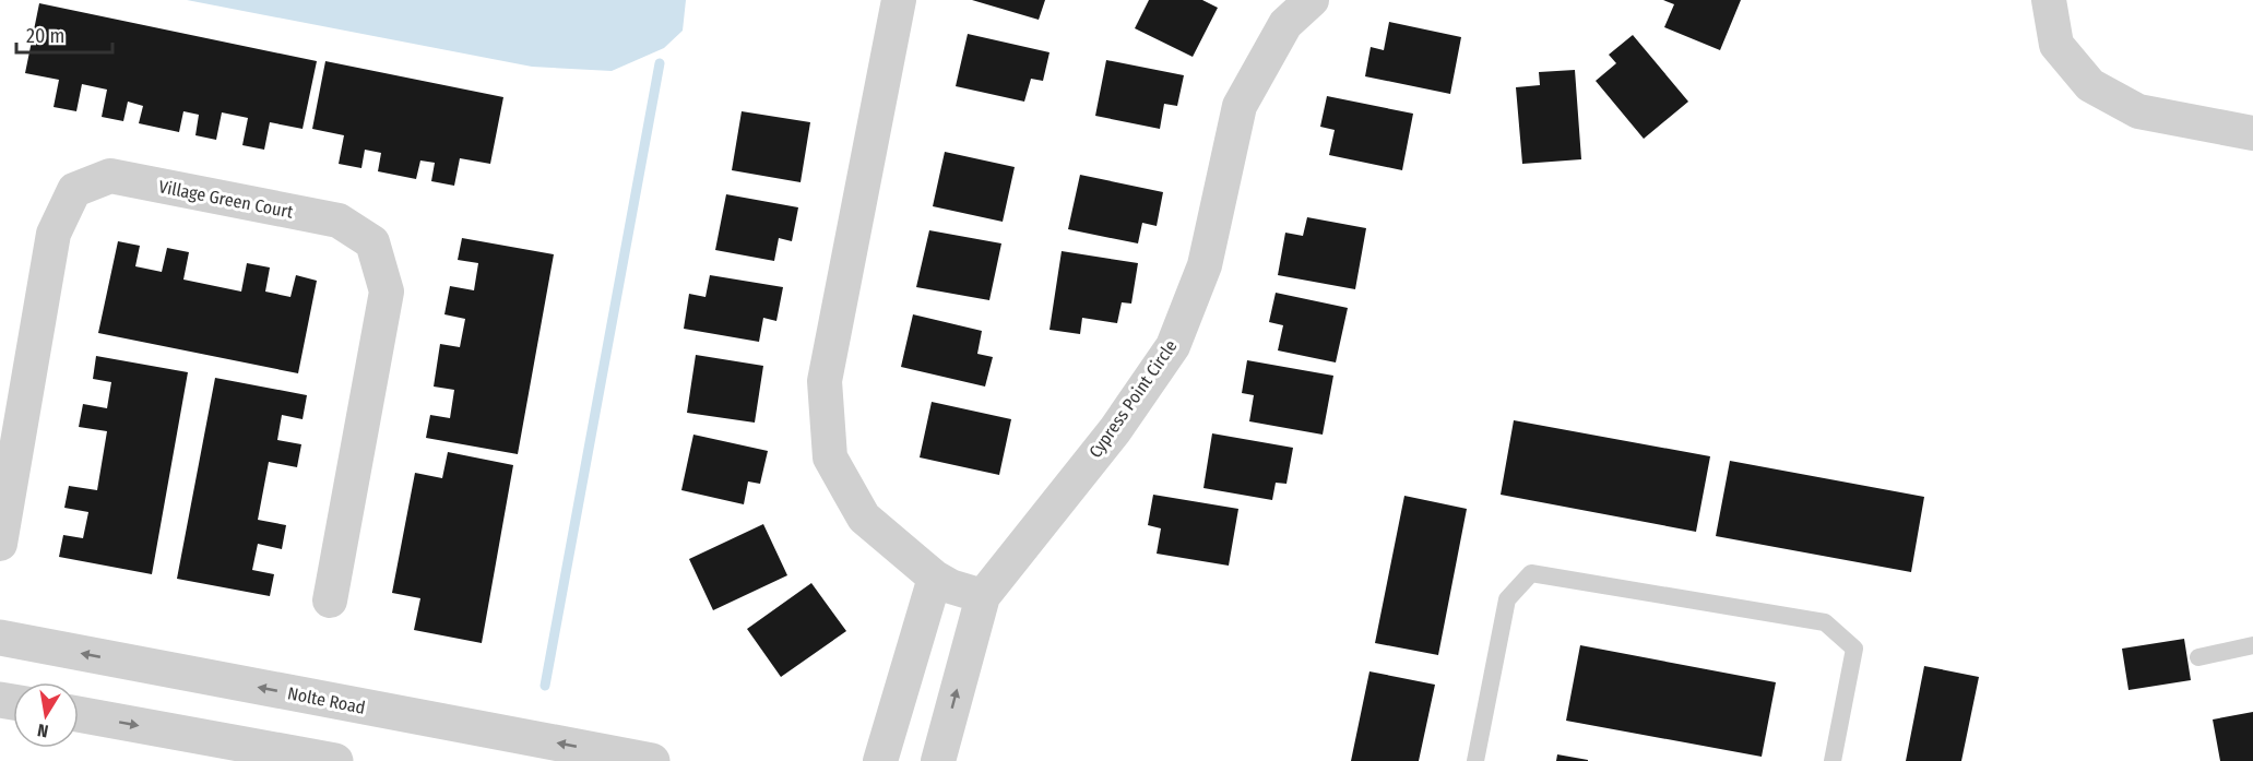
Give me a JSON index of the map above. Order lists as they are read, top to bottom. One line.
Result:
{"streets":{"street":["Village Green Court","Cypress Point Circle","Nolte Road"]},"scale_bar":"20 m","north":"bottom"}
